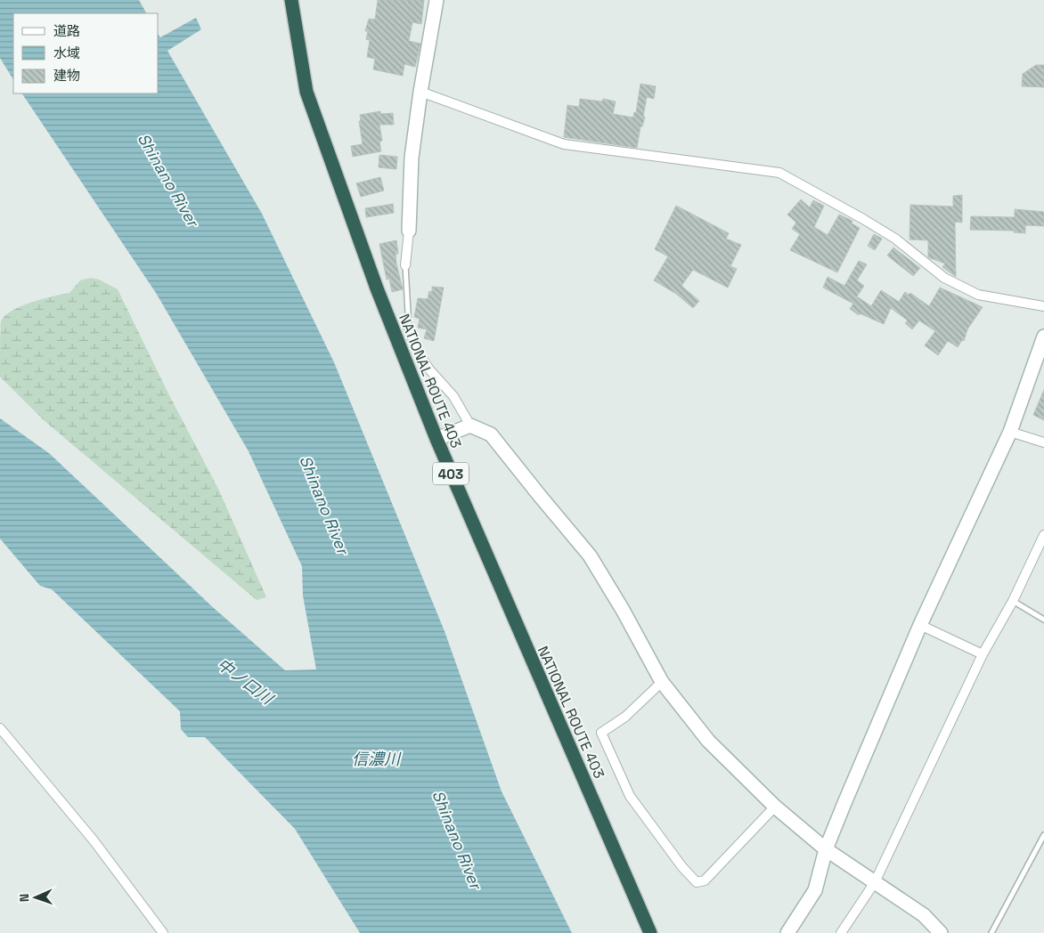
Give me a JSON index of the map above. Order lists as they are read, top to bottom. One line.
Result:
{"streets":{"highway":["NATIONAL ROUTE 403","403"]},"water":["Shinano River","中ノ口川","信濃川"],"legend":["道路","水域","建物"],"north":"left"}
